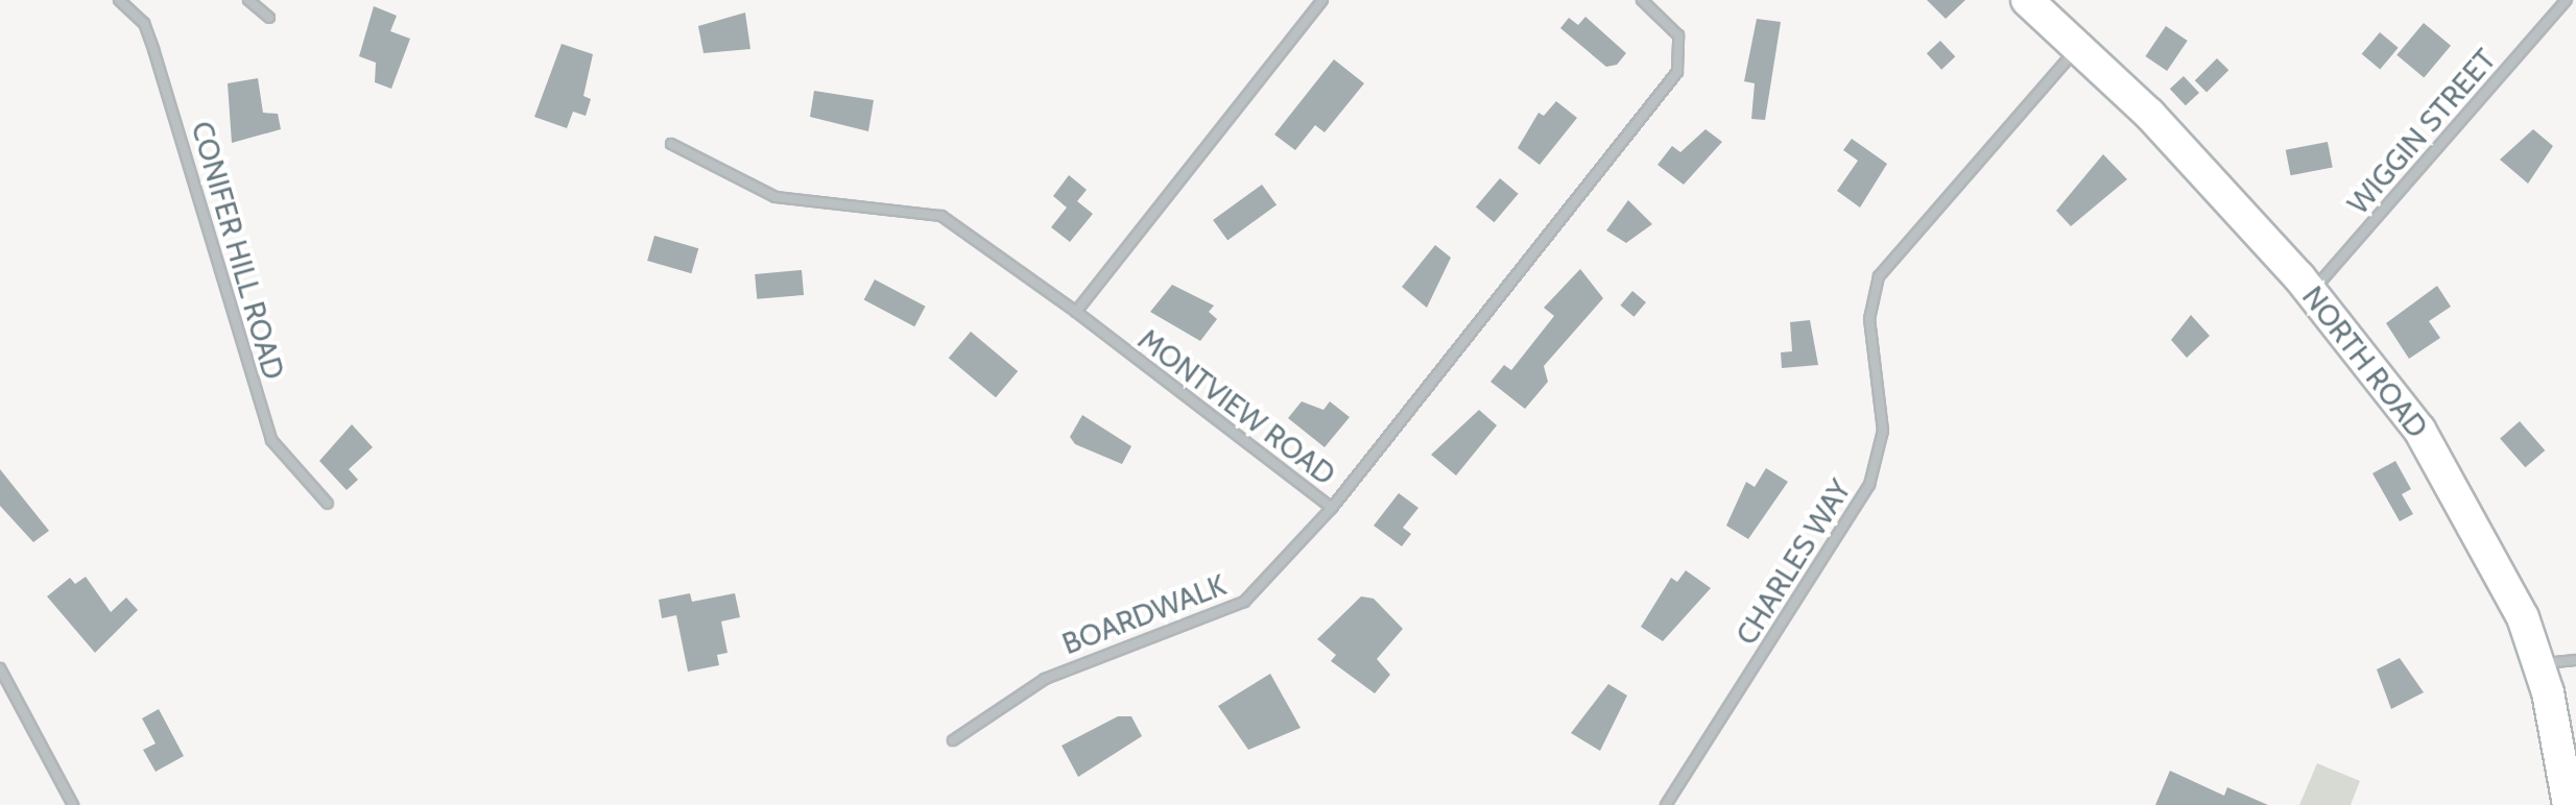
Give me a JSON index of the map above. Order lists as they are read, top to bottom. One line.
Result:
{"streets":{"main road":["NORTH ROAD"],"street":["WIGGIN STREET","CONIFER HILL ROAD","MONTVIEW ROAD","CHARLES WAY","BOARDWALK"]},"crossings":[["WIGGIN STREET","NORTH ROAD"],["NORTH ROAD","CHARLES WAY"],["MONTVIEW ROAD","BOARDWALK"]]}
